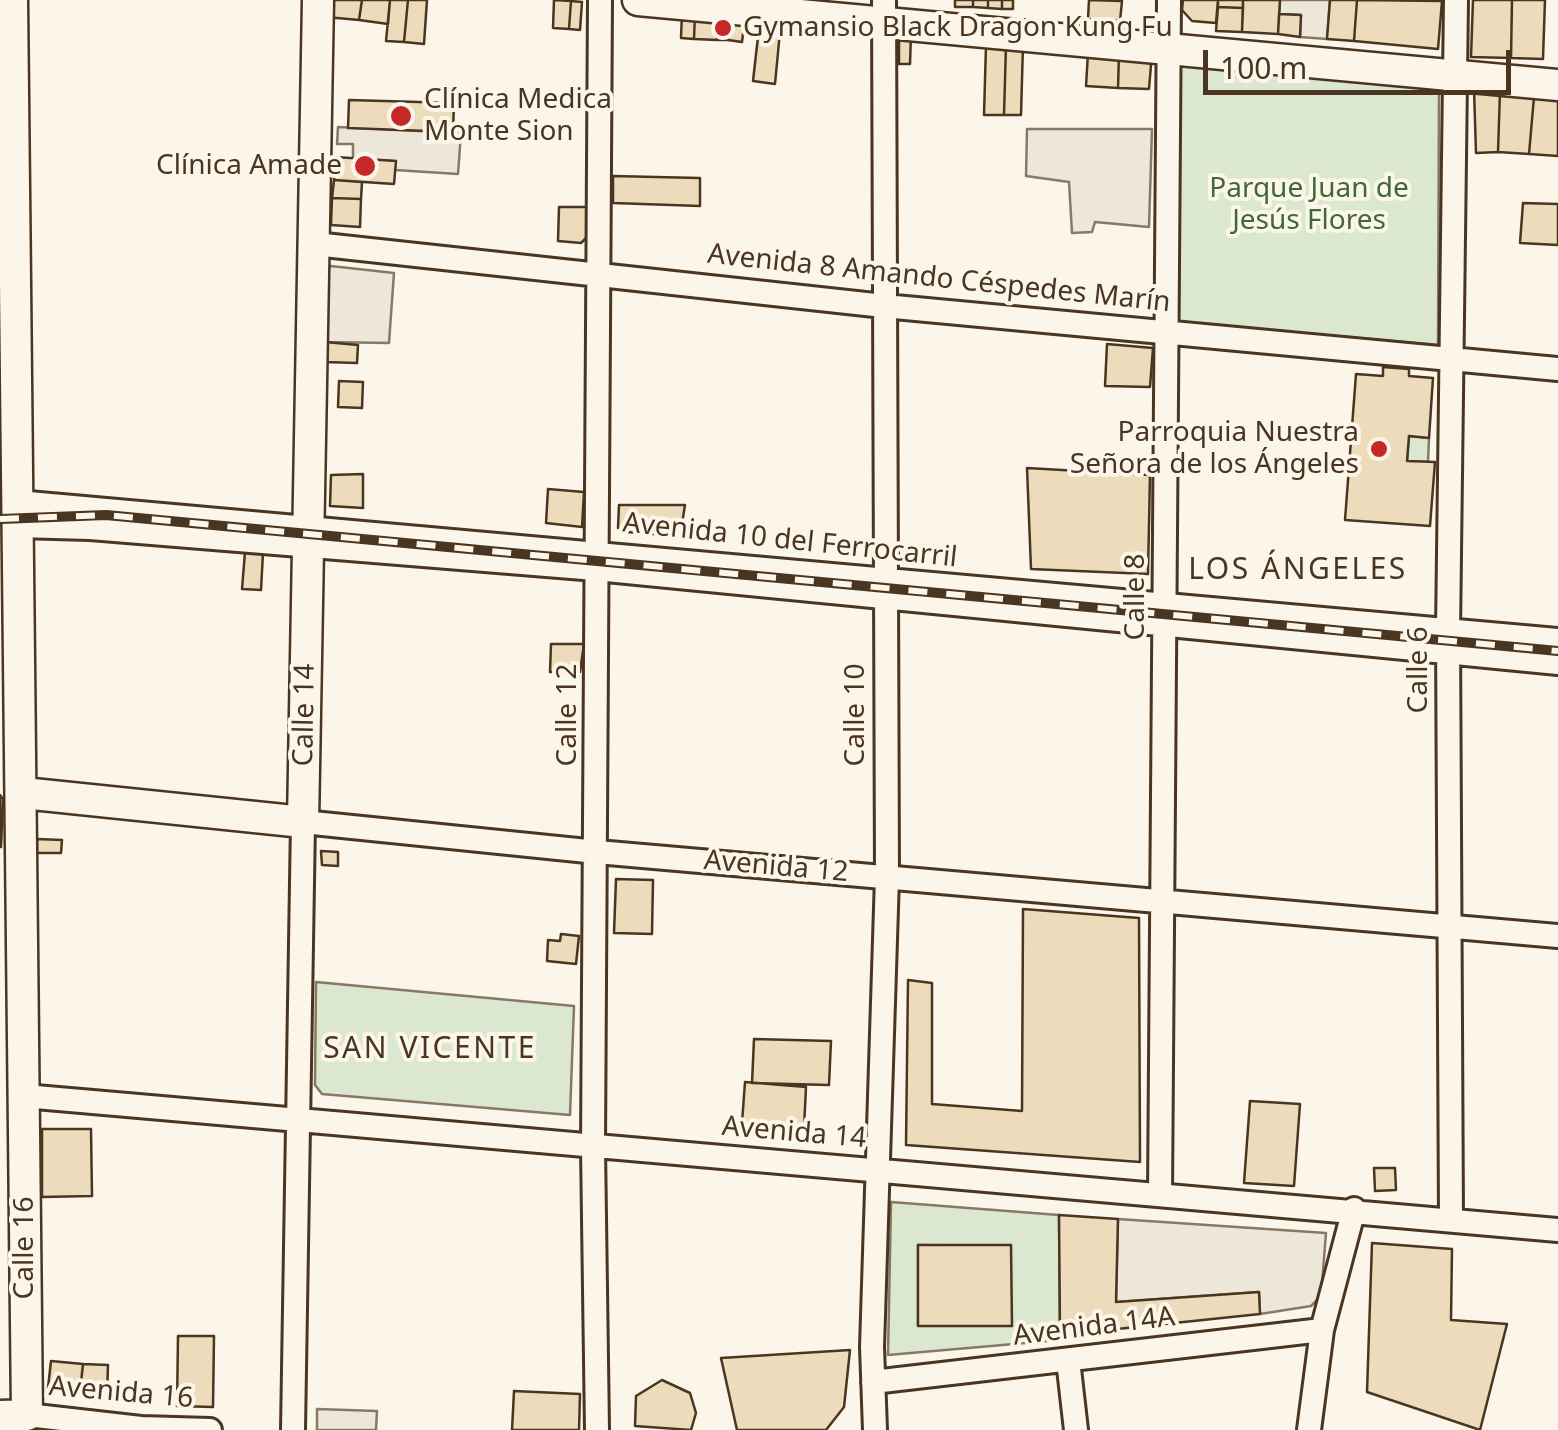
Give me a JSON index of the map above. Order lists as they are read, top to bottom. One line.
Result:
{"streets":{"main road":["Calle 14","Avenida 12","Calle 16"],"street":["Avenida 8 Amando Céspedes Marín","Avenida 10 del Ferrocarril","Calle 8","Calle 6","Calle 12","Calle 10","Avenida 14","Avenida 14A","Avenida 16"]},"crossings":[["Avenida 8 Amando Céspedes Marín","Calle 8"],["Avenida 8 Amando Céspedes Marín","Calle 6"],["Avenida 8 Amando Céspedes Marín","Calle 14"],["Avenida 8 Amando Céspedes Marín","Calle 12"],["Avenida 8 Amando Céspedes Marín","Calle 10"],["Avenida 10 del Ferrocarril","Calle 8"],["Avenida 10 del Ferrocarril","Calle 6"],["Avenida 10 del Ferrocarril","Calle 14"],["Avenida 10 del Ferrocarril","Calle 12"],["Avenida 10 del Ferrocarril","Calle 10"],["Avenida 10 del Ferrocarril","Calle 16"],["Calle 8","Avenida 12"],["Calle 8","Avenida 14"],["Calle 6","Avenida 12"],["Calle 6","Avenida 14"],["Calle 14","Avenida 12"],["Calle 14","Avenida 14"],["Calle 12","Avenida 12"],["Calle 12","Avenida 14"],["Calle 10","Avenida 12"],["Calle 10","Avenida 14"],["Calle 10","Avenida 14A"],["Avenida 12","Calle 16"],["Avenida 14","Calle 16"],["Calle 16","Avenida 16"]],"districts":["LOS ÁNGELES","SAN VICENTE"],"parks":["Parque Juan de Jesús Flores"],"places":["Gymansio Black Dragon Kung Fu","Clínica Medica Monte Sion","Clínica Amade","Parroquia Nuestra Señora de los Ángeles"],"scale_bar":"100 m"}
